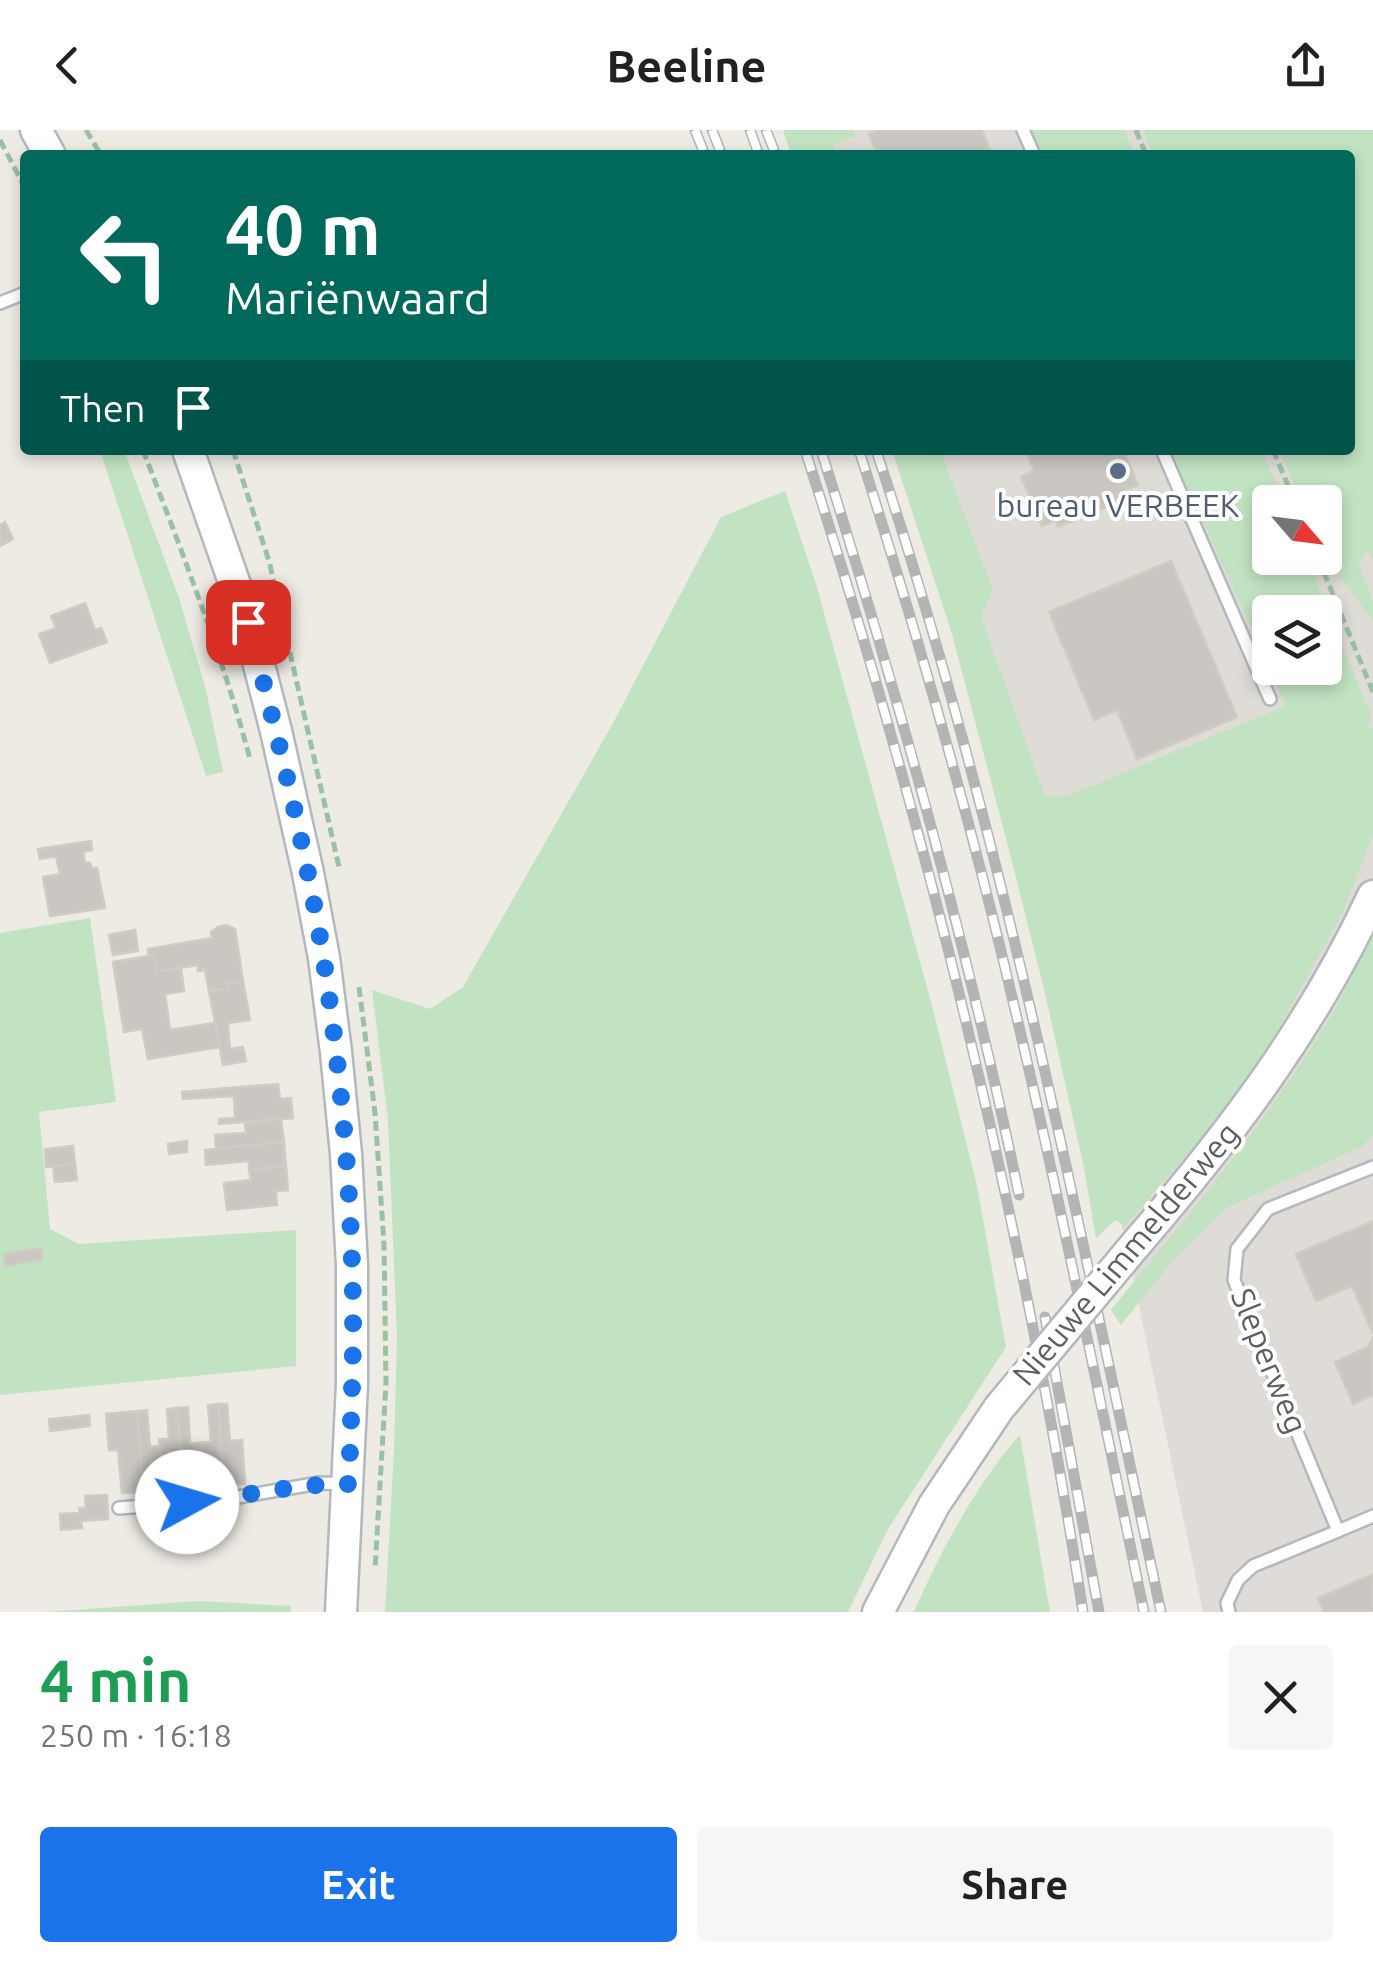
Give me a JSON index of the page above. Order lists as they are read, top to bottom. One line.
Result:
{"streets":{"street":["Nieuwe Limmelderweg"],"lane":["Sleperweg"]},"places":["bureau VERBEEK"],"north":"bottom right","page":{"header":"Beeline","turn":["40 m","Mariënwaard"],"then":"Then","heading":["4 min","250 m · 16:18"],"buttons":["Exit","Share"]}}
